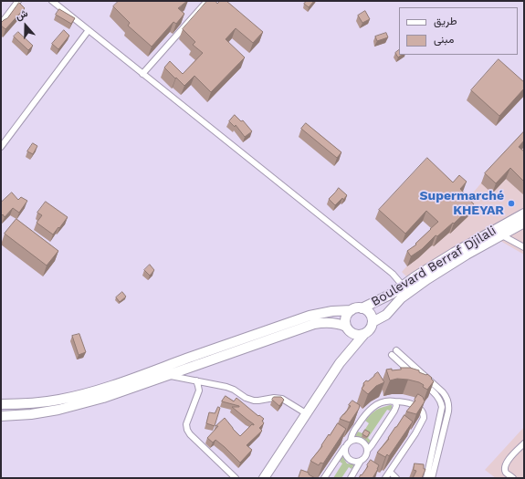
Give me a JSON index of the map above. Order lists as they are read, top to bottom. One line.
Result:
{"streets":{"highway":["Boulevard Berraf Djilali"]},"places":["Supermarché KHEYAR"],"legend":["طريق","مبنى"],"north":"top"}
